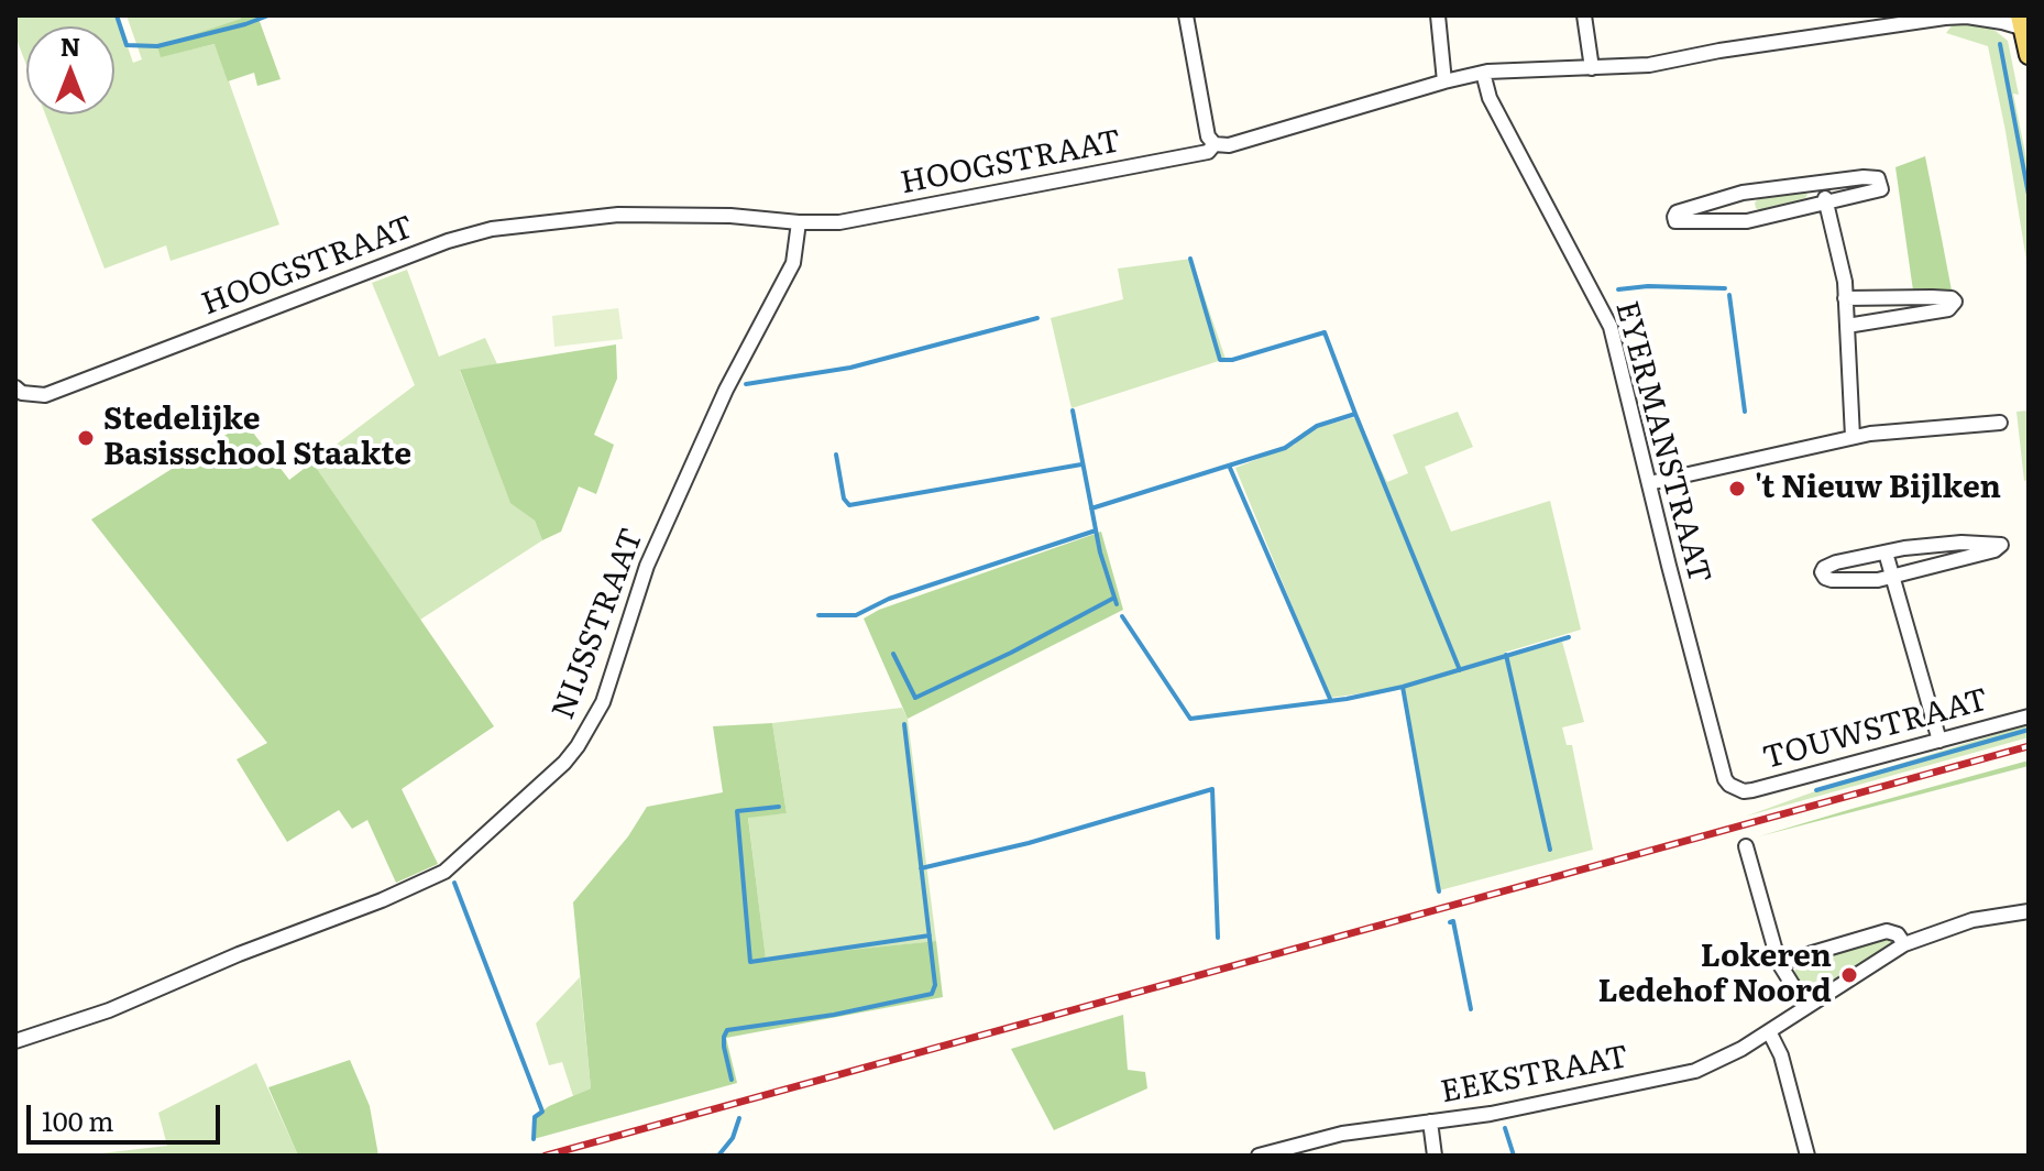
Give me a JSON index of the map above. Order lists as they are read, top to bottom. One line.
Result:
{"streets":{"street":["HOOGSTRAAT","EYERMANSTRAAT","NIJSSTRAAT","TOUWSTRAAT","EEKSTRAAT"]},"crossings":[["HOOGSTRAAT","EYERMANSTRAAT"],["HOOGSTRAAT","NIJSSTRAAT"],["EYERMANSTRAAT","TOUWSTRAAT"]],"places":["Stedelijke Basisschool Staakte","'t Nieuw Bijlken","Lokeren Ledehof Noord"],"scale_bar":"100 m","north":"top"}
